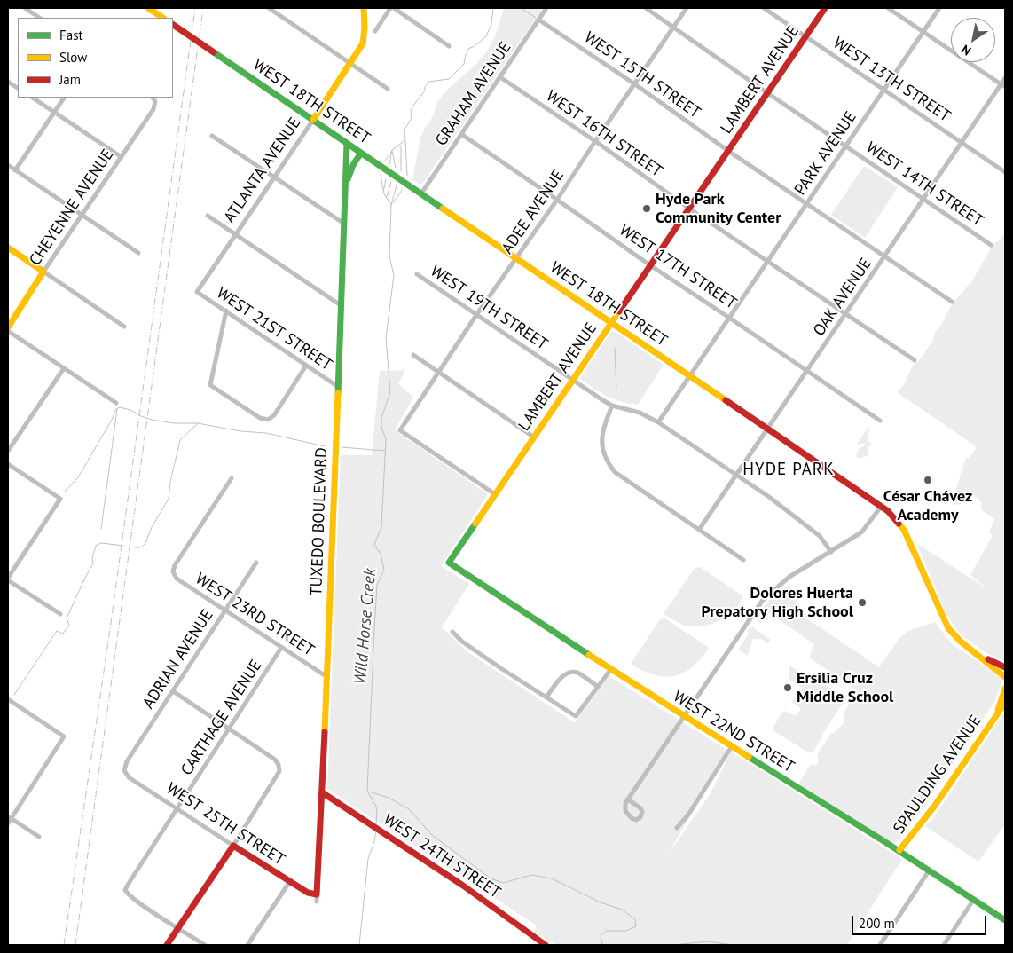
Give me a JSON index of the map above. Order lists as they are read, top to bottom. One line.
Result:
{"streets":{"street":["WEST 15TH STREET","LAMBERT AVENUE","WEST 13TH STREET","GRAHAM AVENUE","WEST 18TH STREET","WEST 16TH STREET","PARK AVENUE","ATLANTA AVENUE","WEST 14TH STREET","CHEYENNE AVENUE","ADEE AVENUE","WEST 17TH STREET","OAK AVENUE","WEST 19TH STREET","WEST 21ST STREET","TUXEDO BOULEVARD","WEST 23RD STREET","ADRIAN AVENUE","CARTHAGE AVENUE","WEST 22ND STREET","SPAULDING AVENUE","WEST 25TH STREET","WEST 24TH STREET"]},"crossings":[["WEST 15TH STREET","LAMBERT AVENUE"],["WEST 15TH STREET","GRAHAM AVENUE"],["WEST 15TH STREET","PARK AVENUE"],["WEST 15TH STREET","ADEE AVENUE"],["WEST 15TH STREET","OAK AVENUE"],["LAMBERT AVENUE","WEST 13TH STREET"],["LAMBERT AVENUE","WEST 18TH STREET"],["LAMBERT AVENUE","WEST 16TH STREET"],["LAMBERT AVENUE","WEST 14TH STREET"],["LAMBERT AVENUE","ADEE AVENUE"],["LAMBERT AVENUE","WEST 17TH STREET"],["LAMBERT AVENUE","WEST 19TH STREET"],["LAMBERT AVENUE","WEST 22ND STREET"],["WEST 13TH STREET","PARK AVENUE"],["WEST 13TH STREET","OAK AVENUE"],["GRAHAM AVENUE","WEST 18TH STREET"],["GRAHAM AVENUE","WEST 16TH STREET"],["GRAHAM AVENUE","WEST 17TH STREET"],["WEST 18TH STREET","PARK AVENUE"],["WEST 18TH STREET","ATLANTA AVENUE"],["WEST 18TH STREET","ADEE AVENUE"],["WEST 18TH STREET","OAK AVENUE"],["WEST 18TH STREET","TUXEDO BOULEVARD"],["WEST 16TH STREET","PARK AVENUE"],["WEST 16TH STREET","ADEE AVENUE"],["WEST 16TH STREET","OAK AVENUE"],["PARK AVENUE","WEST 14TH STREET"],["PARK AVENUE","WEST 17TH STREET"],["PARK AVENUE","WEST 19TH STREET"],["ATLANTA AVENUE","WEST 21ST STREET"],["WEST 14TH STREET","ADEE AVENUE"],["WEST 14TH STREET","OAK AVENUE"],["ADEE AVENUE","WEST 17TH STREET"],["ADEE AVENUE","WEST 19TH STREET"],["WEST 17TH STREET","OAK AVENUE"],["OAK AVENUE","WEST 19TH STREET"],["WEST 21ST STREET","TUXEDO BOULEVARD"],["TUXEDO BOULEVARD","WEST 23RD STREET"],["TUXEDO BOULEVARD","WEST 25TH STREET"],["TUXEDO BOULEVARD","WEST 24TH STREET"],["WEST 23RD STREET","ADRIAN AVENUE"],["WEST 23RD STREET","CARTHAGE AVENUE"],["ADRIAN AVENUE","WEST 25TH STREET"],["CARTHAGE AVENUE","WEST 25TH STREET"],["WEST 22ND STREET","SPAULDING AVENUE"]],"districts":["HYDE PARK"],"water":["Wild Horse Creek"],"places":["Hyde Park Community Center","César Chávez Academy","Dolores Huerta Prepatory High School","Ersilia Cruz Middle School"],"legend":["Fast","Slow","Jam"],"scale_bar":"200 m","north":"bottom left"}
